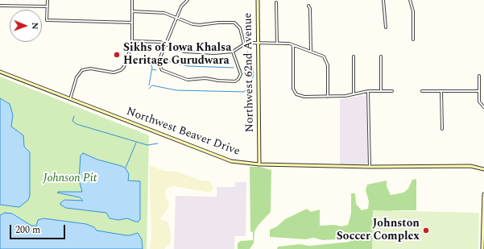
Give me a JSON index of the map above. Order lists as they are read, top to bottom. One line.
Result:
{"streets":{"main road":["Northwest 62nd Avenue","Northwest Beaver Drive"]},"crossings":[["Northwest 62nd Avenue","Northwest Beaver Drive"]],"parks":["Johnson Pit"],"places":["Sikhs of Iowa Khalsa Heritage Gurudwara","Johnston Soccer Complex"],"scale_bar":"200 m","north":"right"}
